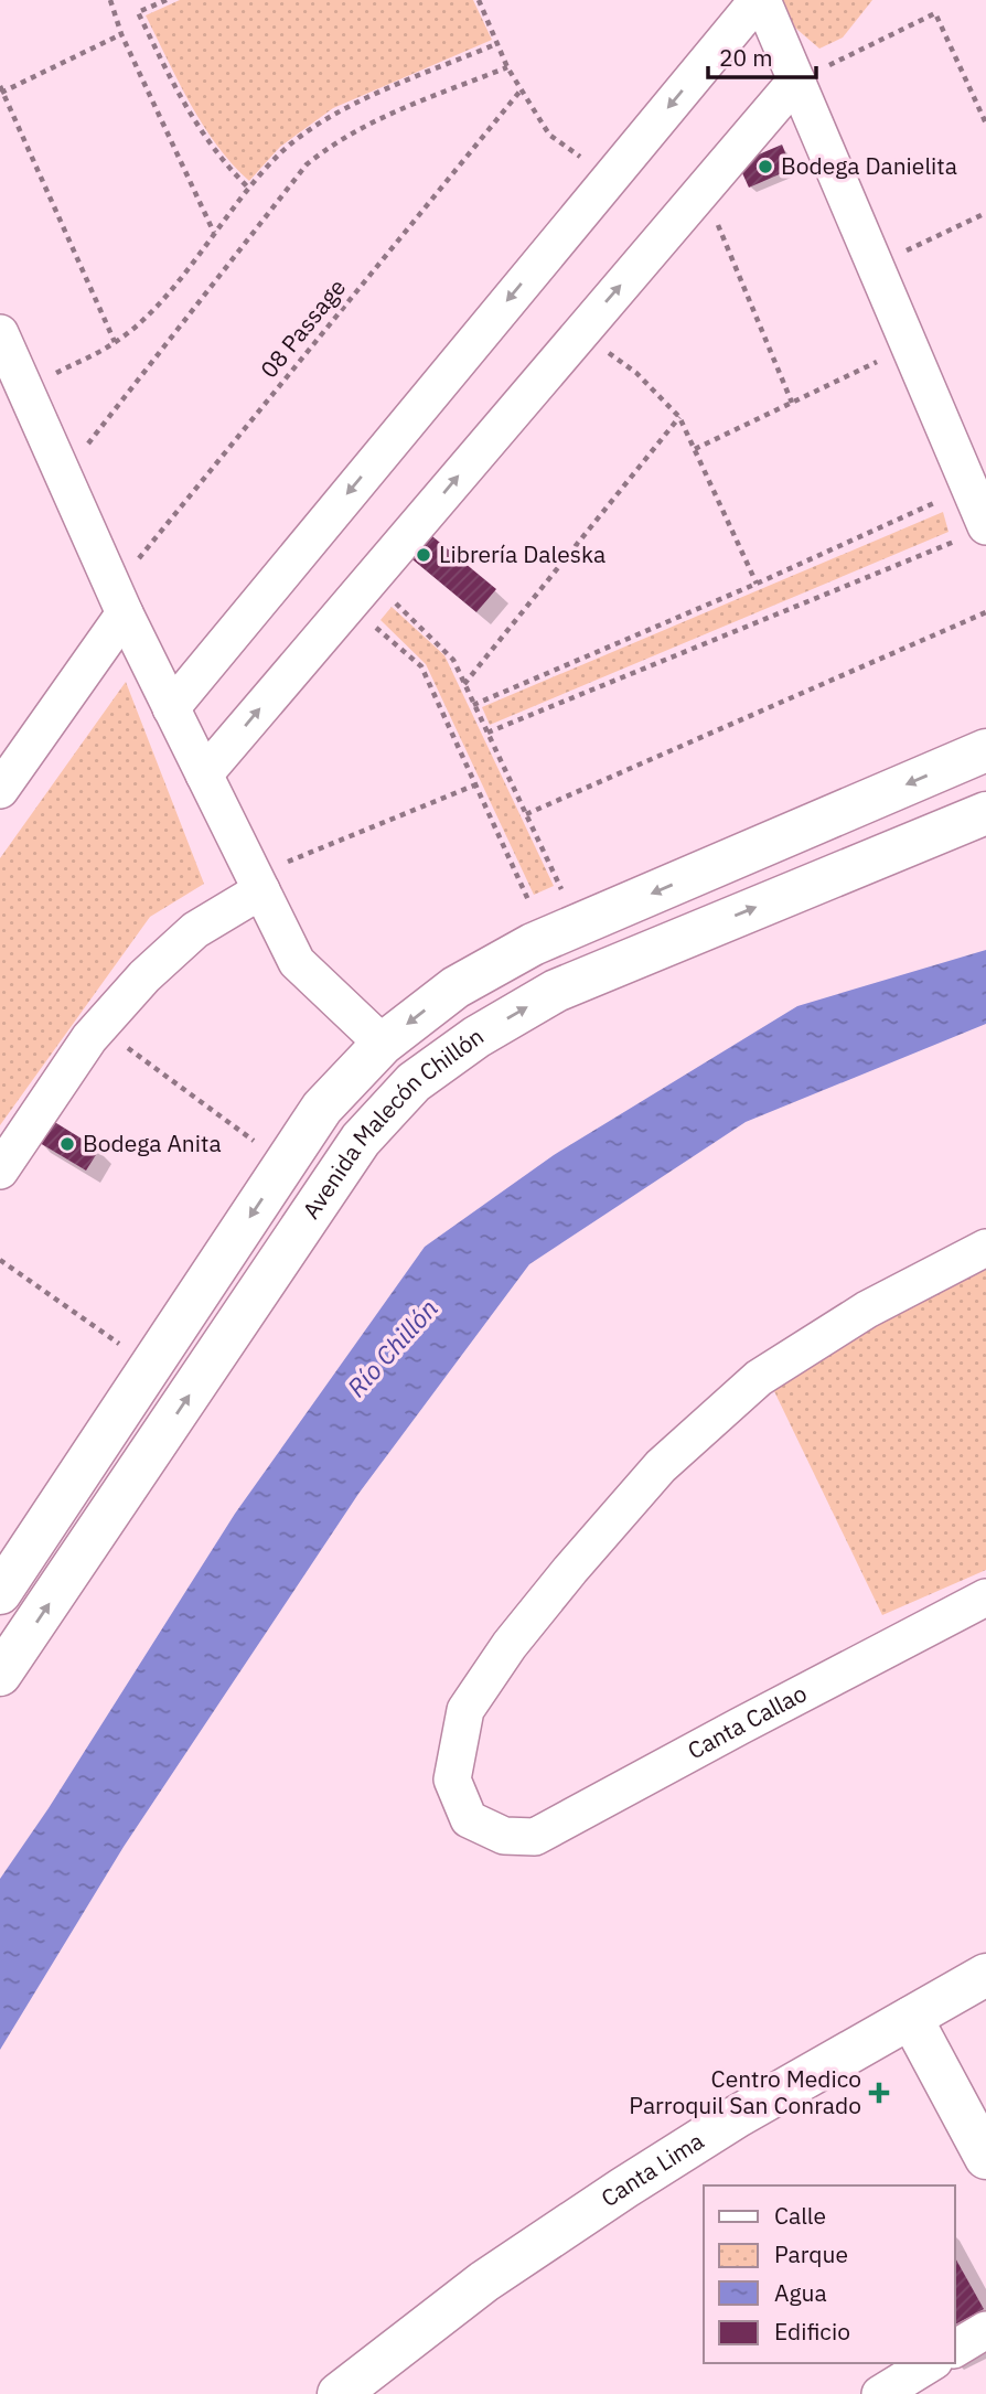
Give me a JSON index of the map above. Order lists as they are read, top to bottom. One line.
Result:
{"streets":{"main road":["Avenida Malecón Chillón","Canta Lima"],"street":["Canta Callao"],"path":["08 Passage"]},"water":["Río Chillón"],"places":{"other":["Bodega Danielita","Librería Daleska","Bodega Anita"],"health":["Centro Medico Parroquil San Conrado"]},"legend":["Calle","Parque","Agua","Edificio"],"scale_bar":"20 m"}
